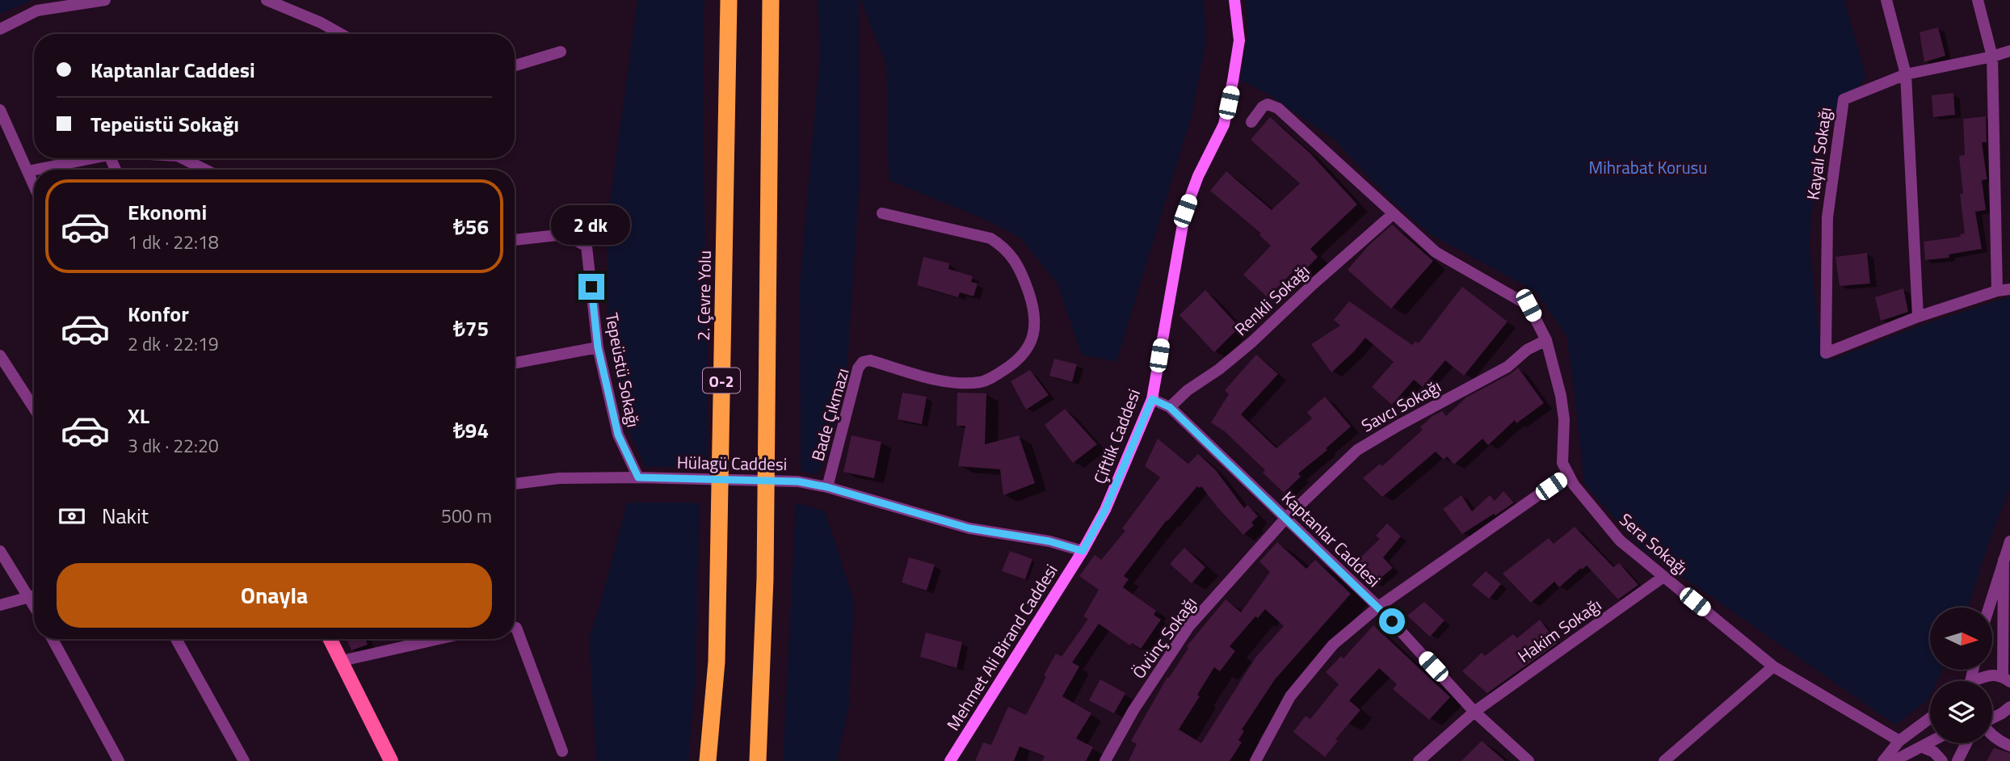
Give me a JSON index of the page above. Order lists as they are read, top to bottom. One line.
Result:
{"streets":{"highway":["2. Çevre Yolu","O-2"],"main road":["Çiftlik Caddesi","Mehmet Ali Birand Caddesi"],"street":["Kayalı Sokağı","Renkli Sokağı","Tepeüstü Sokağı","Savcı Sokağı","Bade Çıkmazı","Hülagü Caddesi","Kaptanlar Caddesi","Sera Sokağı","Hakim Sokağı","Övünç Sokağı"]},"crossings":[["Renkli Sokağı","Kaptanlar Caddesi"],["Renkli Sokağı","Sera Sokağı"],["Tepeüstü Sokağı","Hülagü Caddesi"],["Savcı Sokağı","Kaptanlar Caddesi"],["Savcı Sokağı","Sera Sokağı"],["Savcı Sokağı","Övünç Sokağı"],["Bade Çıkmazı","Hülagü Caddesi"],["Çiftlik Caddesi","Hülagü Caddesi"],["Çiftlik Caddesi","Kaptanlar Caddesi"],["Çiftlik Caddesi","Mehmet Ali Birand Caddesi"],["Hülagü Caddesi","Mehmet Ali Birand Caddesi"],["Kaptanlar Caddesi","Hakim Sokağı"],["Kaptanlar Caddesi","Övünç Sokağı"],["Sera Sokağı","Hakim Sokağı"]],"parks":["Mihrabat Korusu"],"north":"right","page":{"banner":["Kaptanlar Caddesi","Tepeüstü Sokağı"],"list":[{"name":"Ekonomi","note":"1 dk · 22:18","value":"₺56"},{"name":"Konfor","note":"2 dk · 22:19","value":"₺75"},{"name":"XL","note":"3 dk · 22:20","value":"₺94"}],"bubble":"2 dk","pay":["Nakit","500 m"],"buttons":"Onayla"}}
